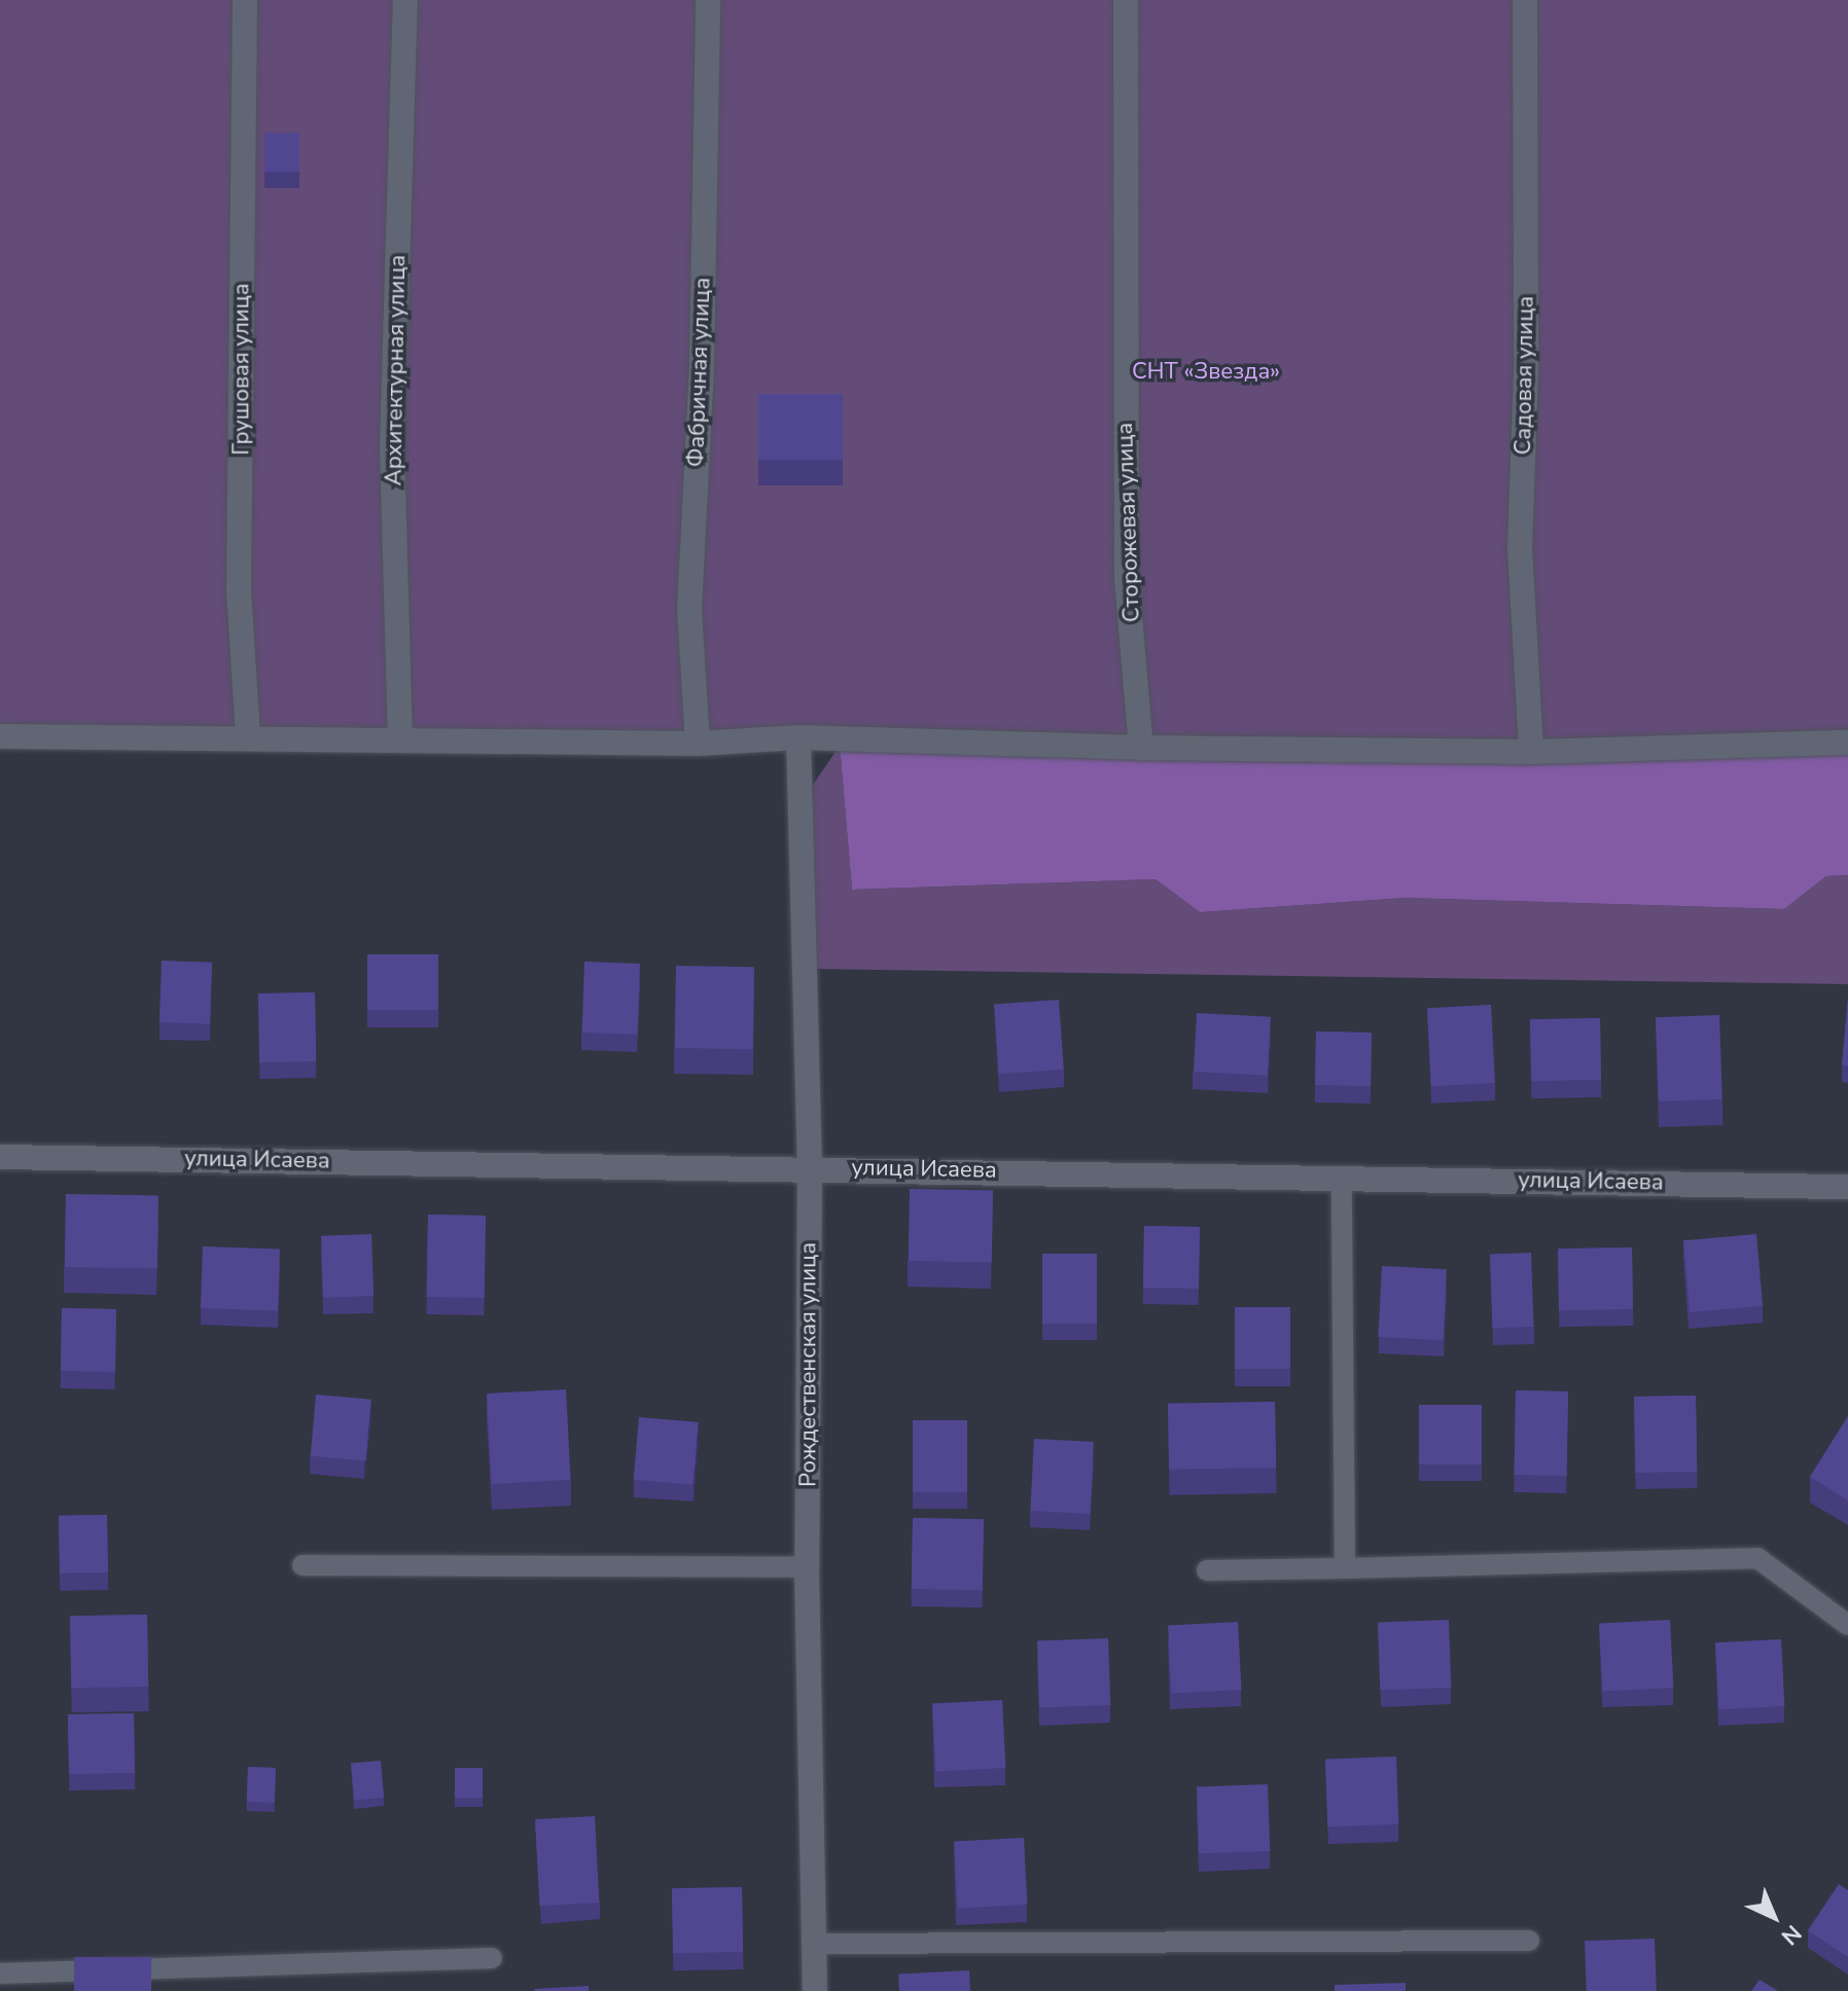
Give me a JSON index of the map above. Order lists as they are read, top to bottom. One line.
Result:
{"streets":{"street":["Грушовая улица","Архитектурная улица","Фабричная улица","Садовая улица","Сторожевая улица","улица Исаева","Рождественская улица"]},"crossings":[["улица Исаева","Рождественская улица"]],"parks":["СНТ «Звезда»"],"north":"bottom right"}
